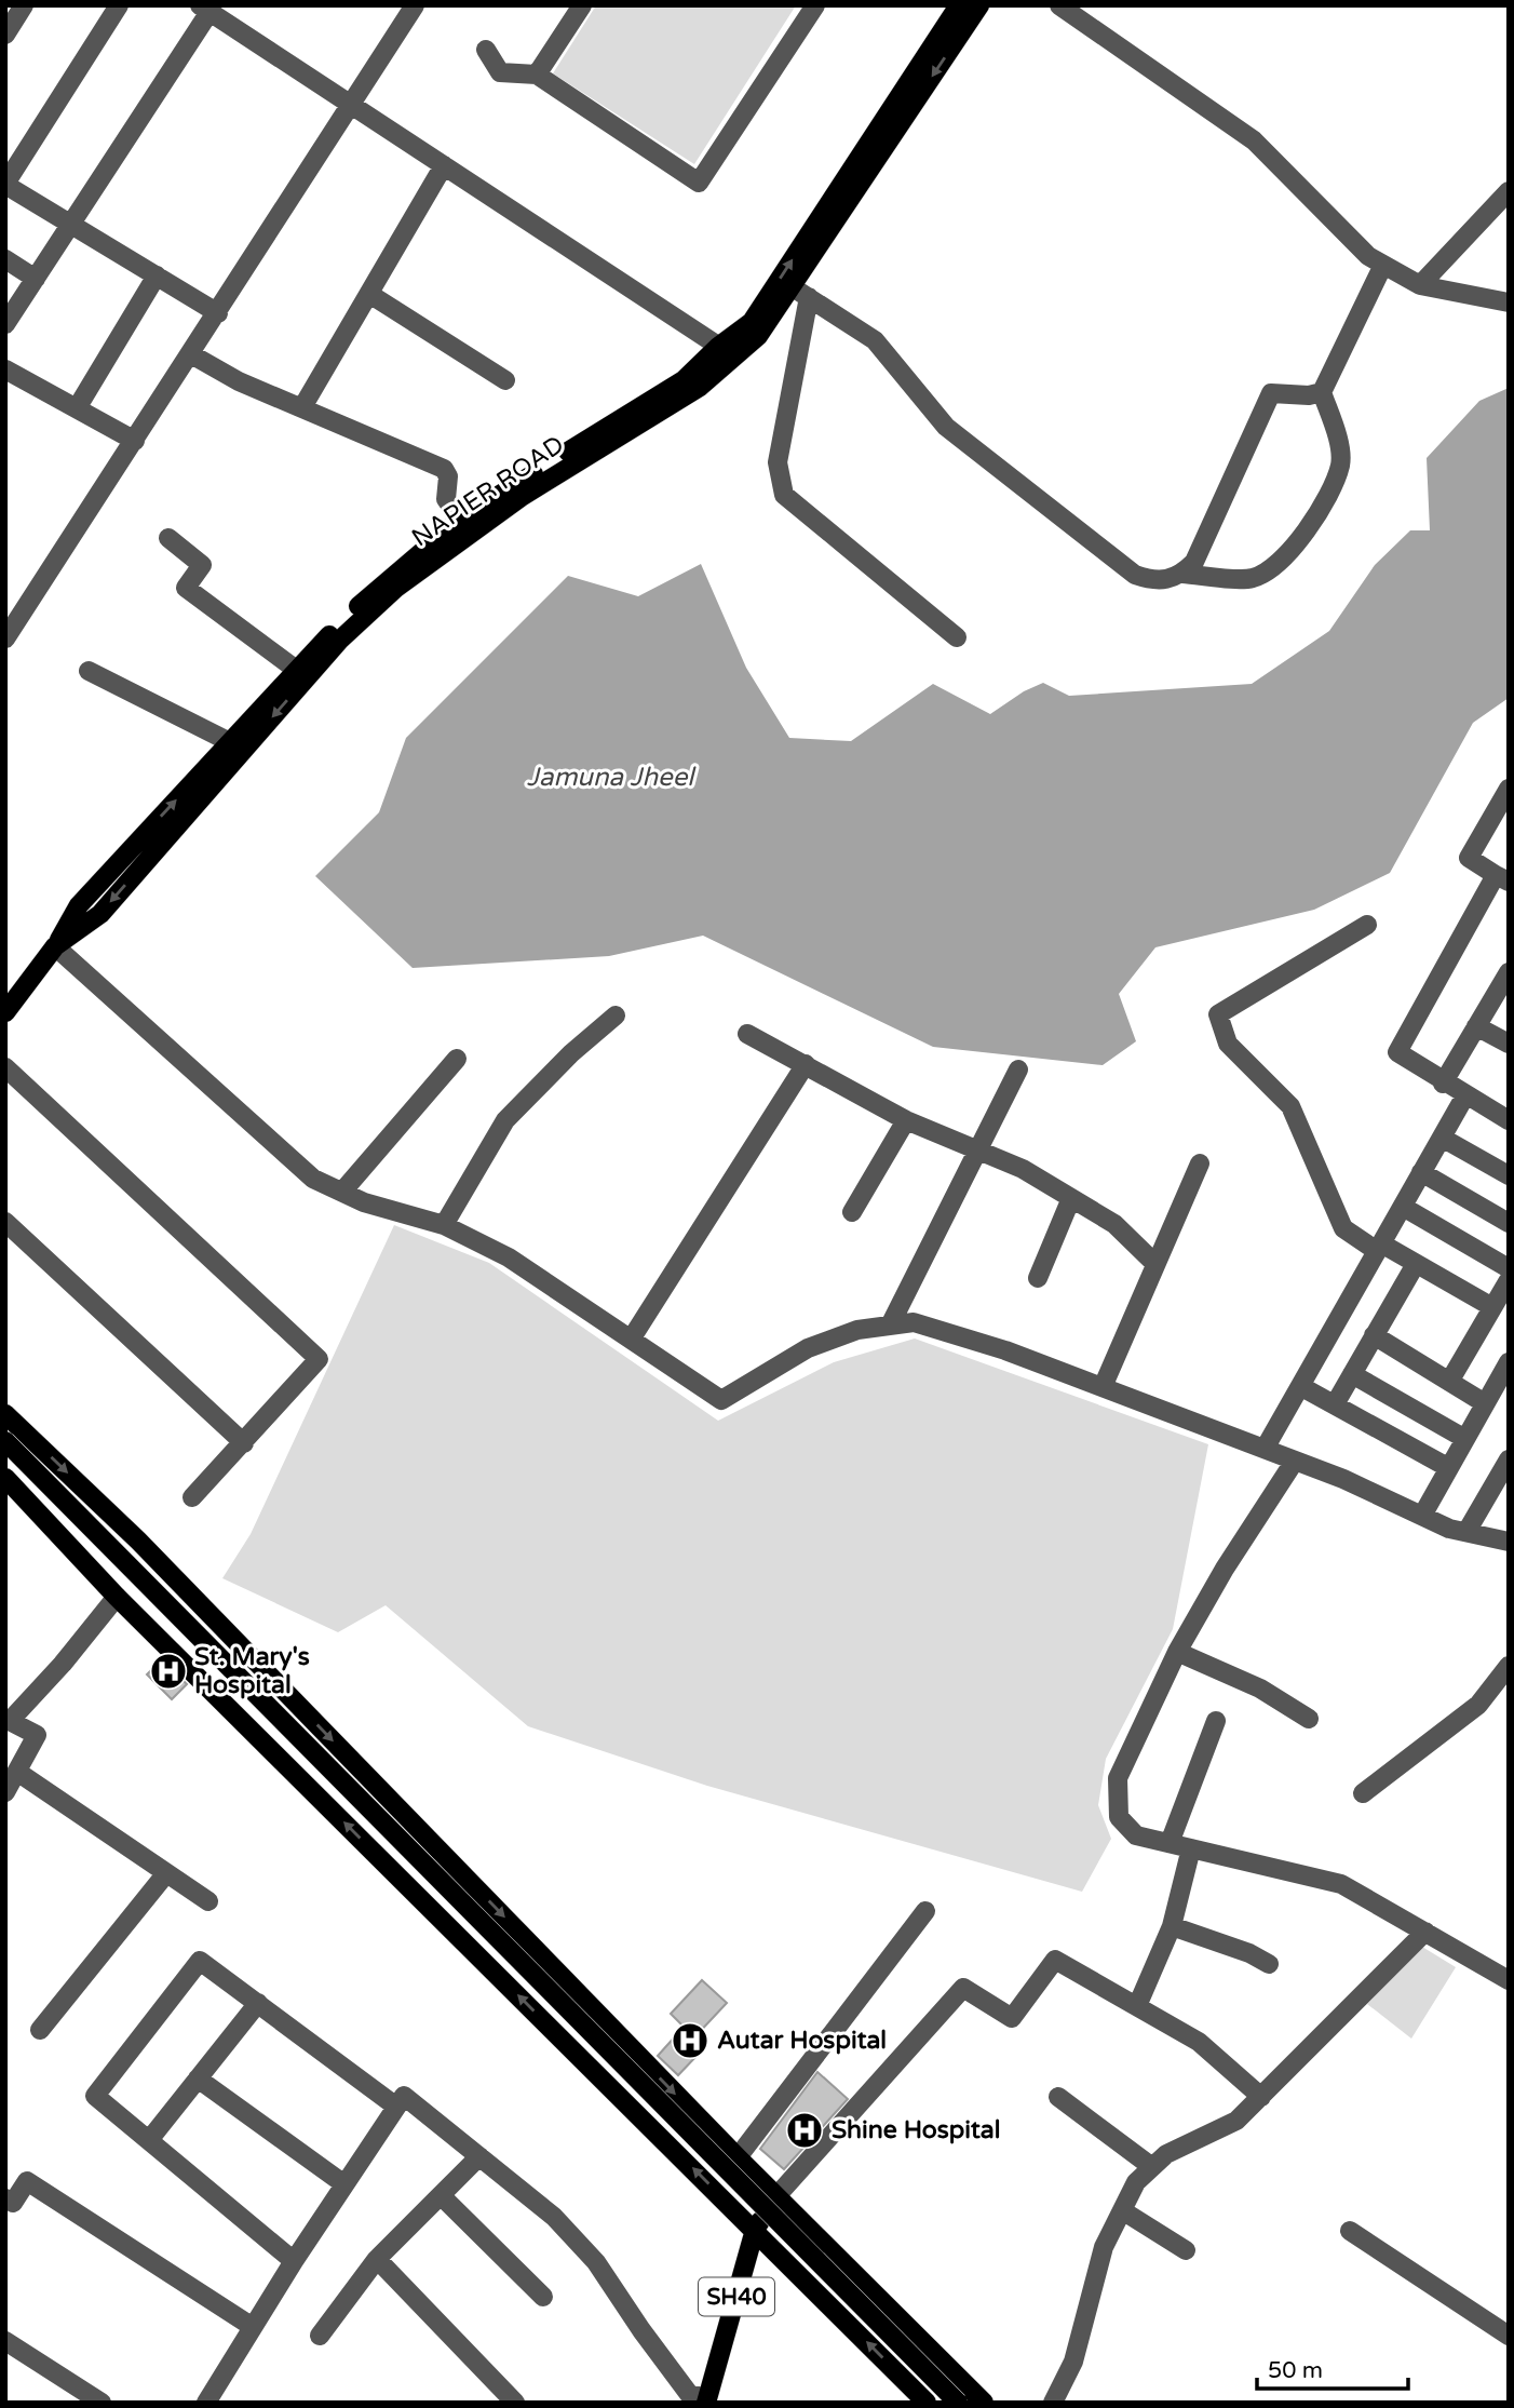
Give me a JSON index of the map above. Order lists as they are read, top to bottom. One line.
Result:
{"streets":{"main road":["NAPIER ROAD","SH40"]},"water":["Jamuna Jheel"],"places":{"hospital":["St. Mary's Hospital","Autar Hospital","Shine Hospital"]},"scale_bar":"50 m"}
